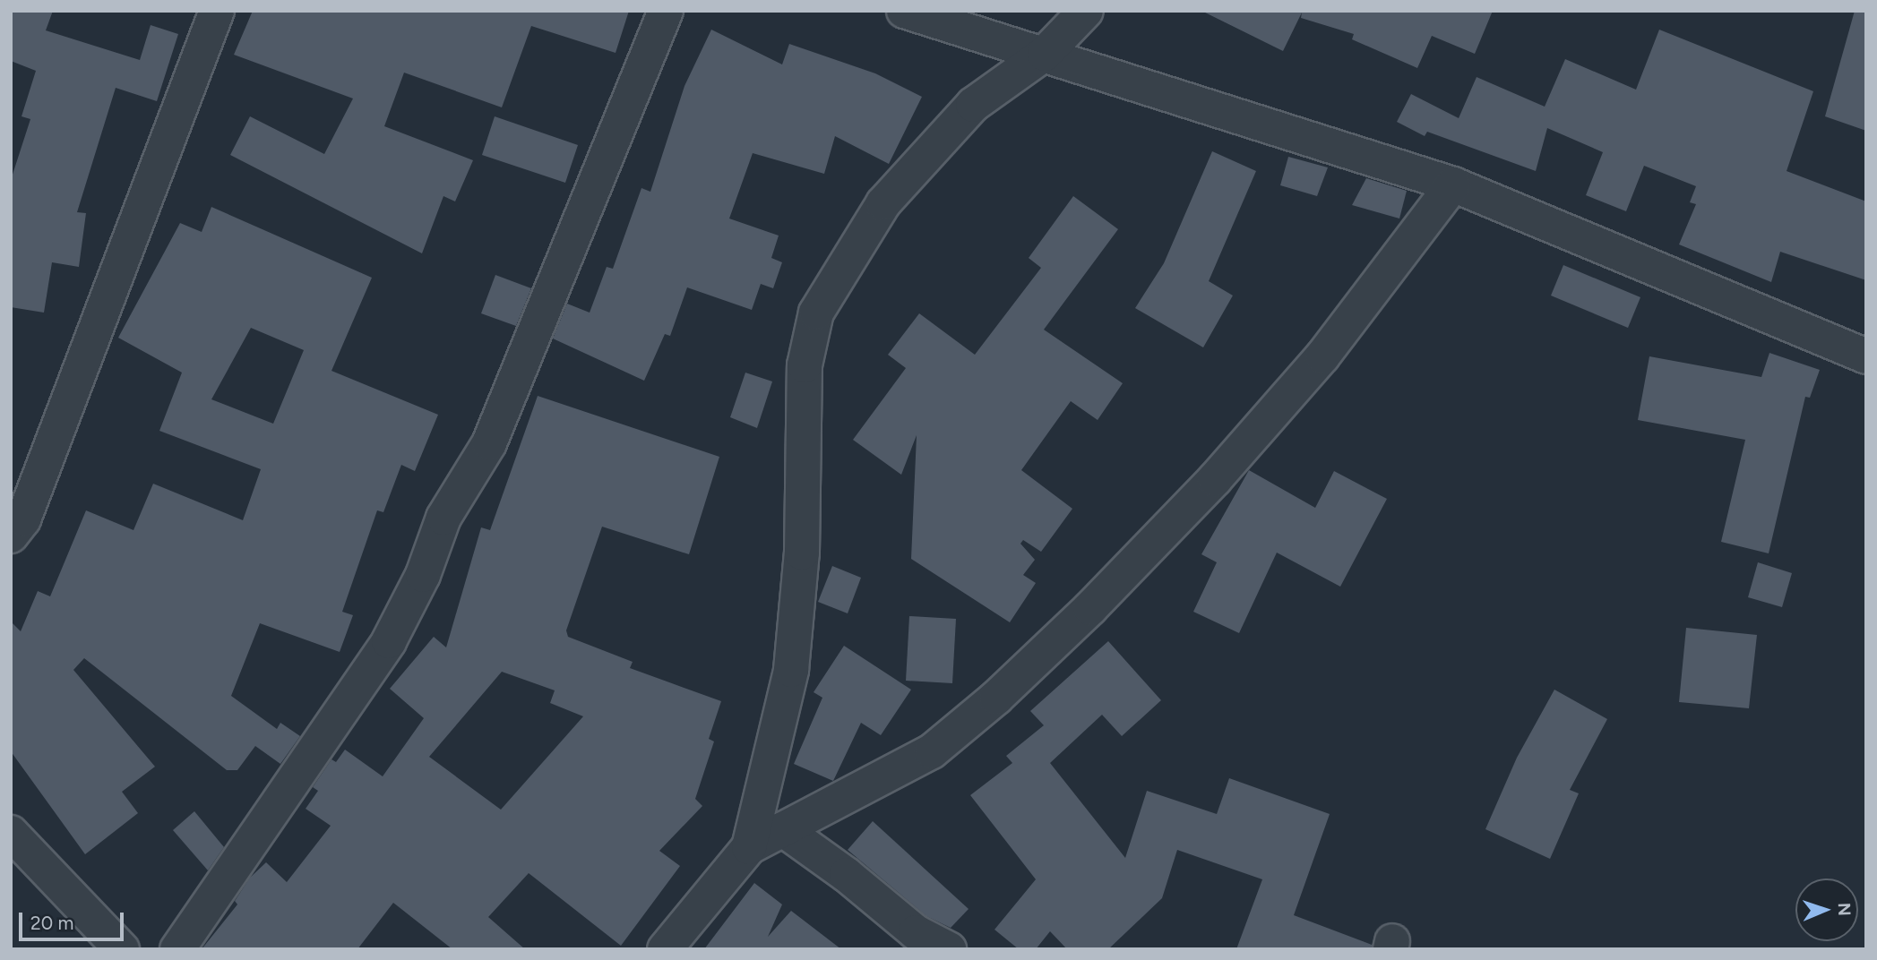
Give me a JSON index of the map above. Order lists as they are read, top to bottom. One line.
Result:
{"scale_bar":"20 m","north":"right"}
